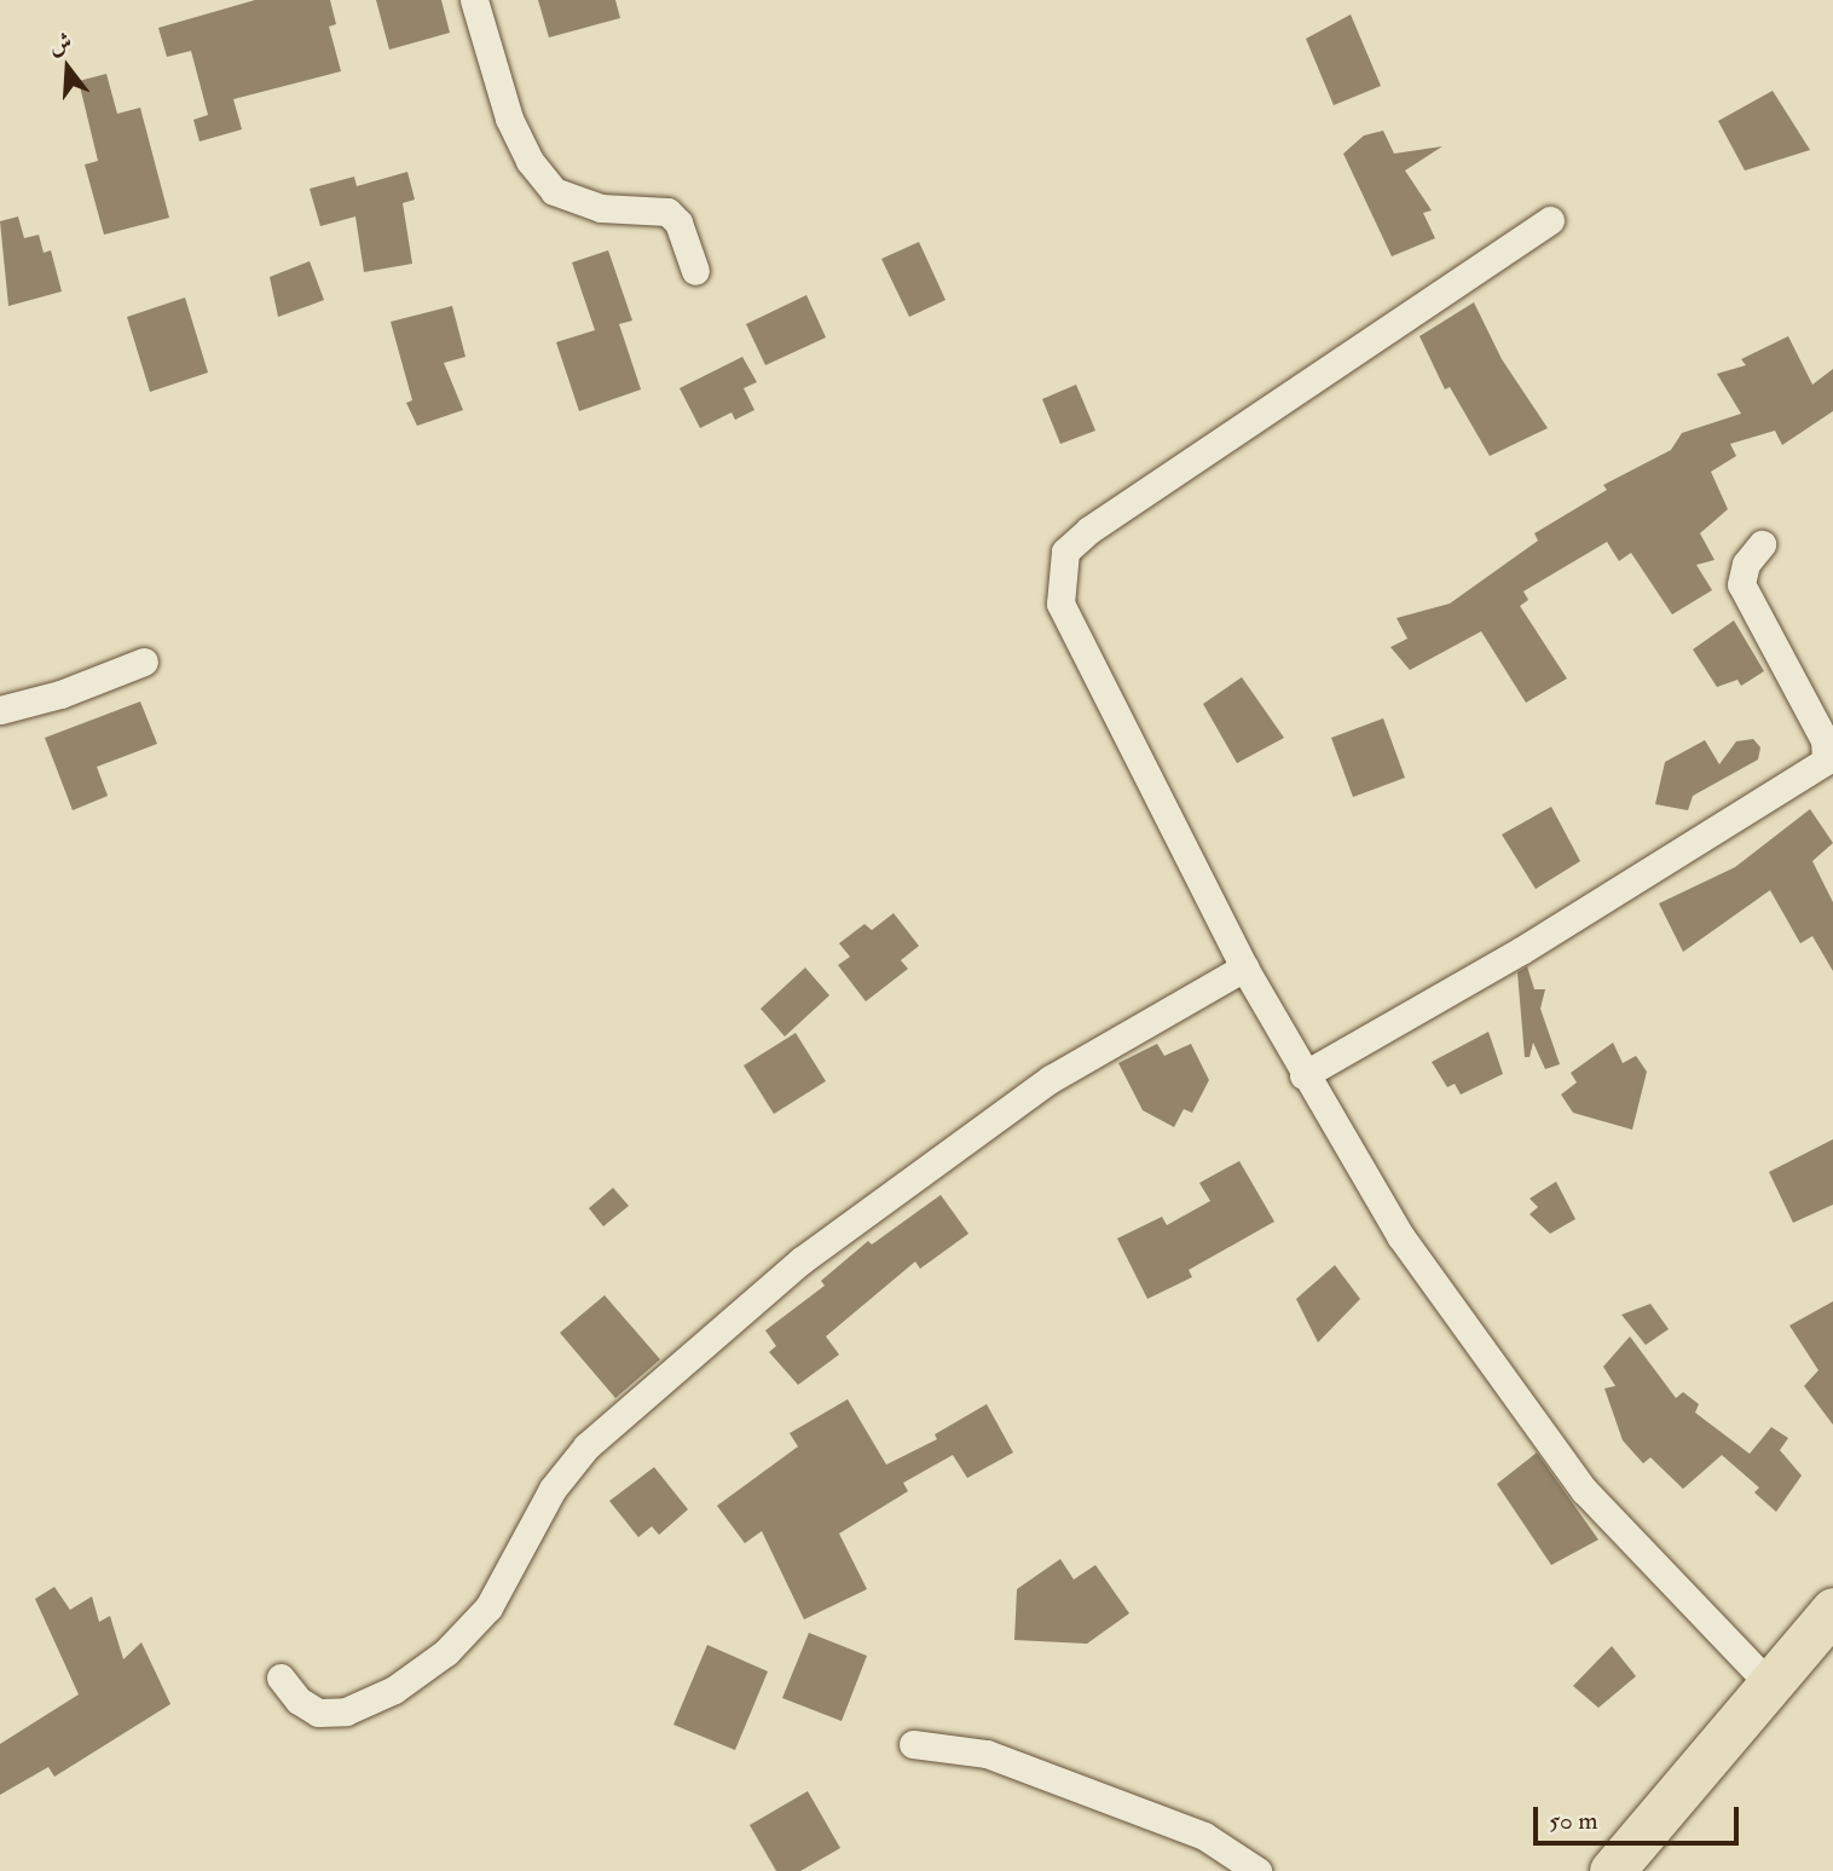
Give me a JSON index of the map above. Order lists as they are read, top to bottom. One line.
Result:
{"scale_bar":"50 m","north":"top"}
